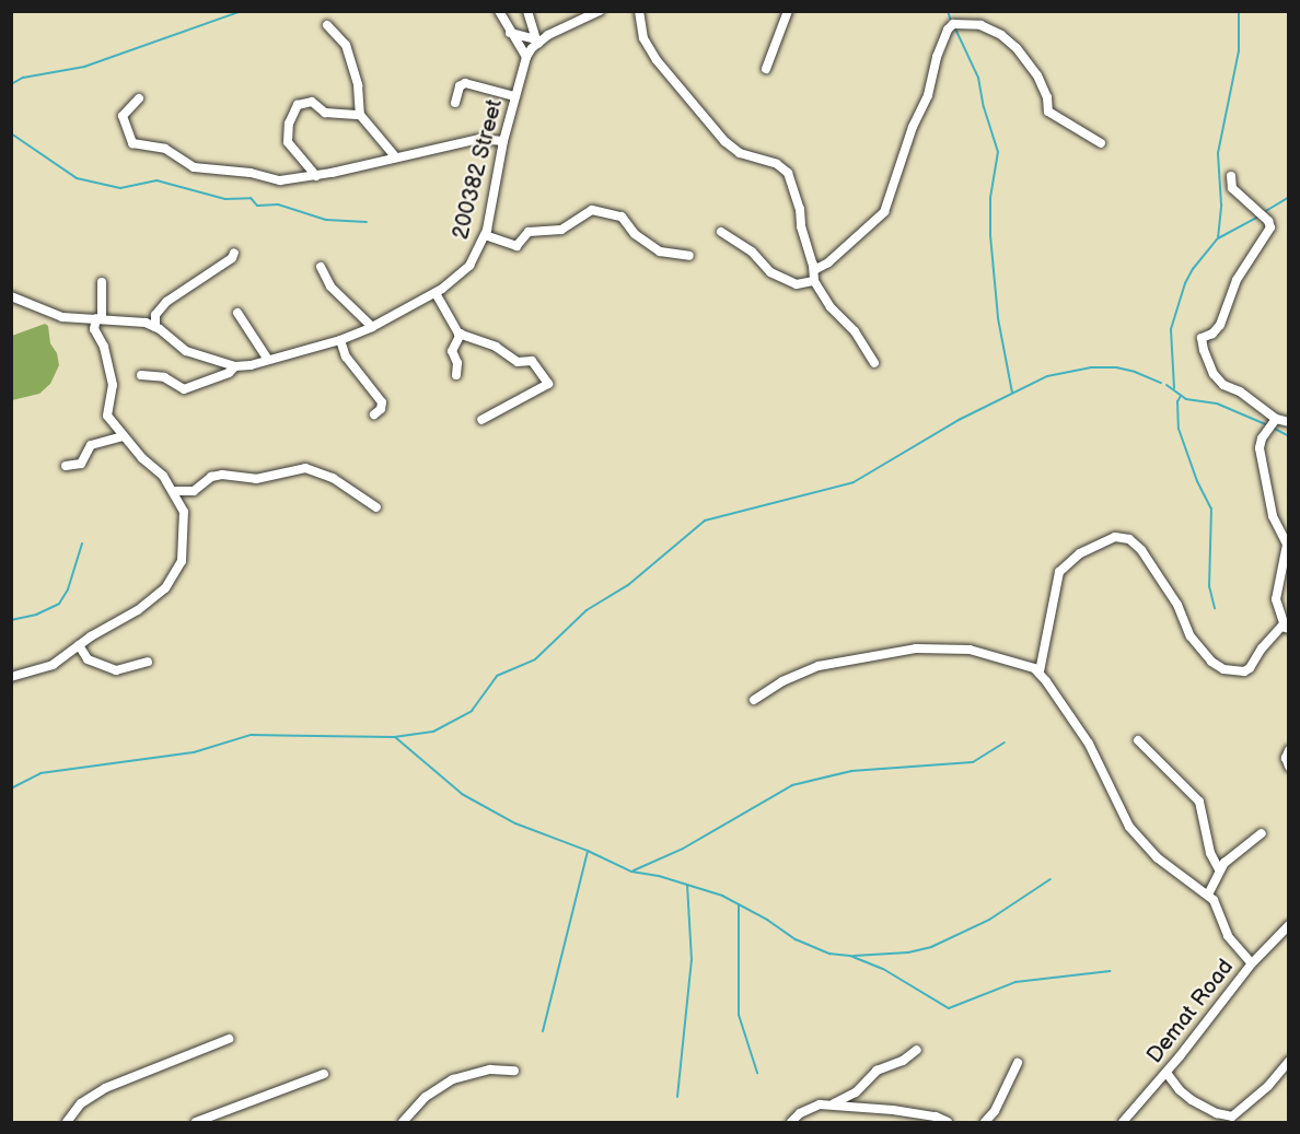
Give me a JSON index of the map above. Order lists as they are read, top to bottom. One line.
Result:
{"streets":{"street":["200382 Street","Demat Road"]}}
